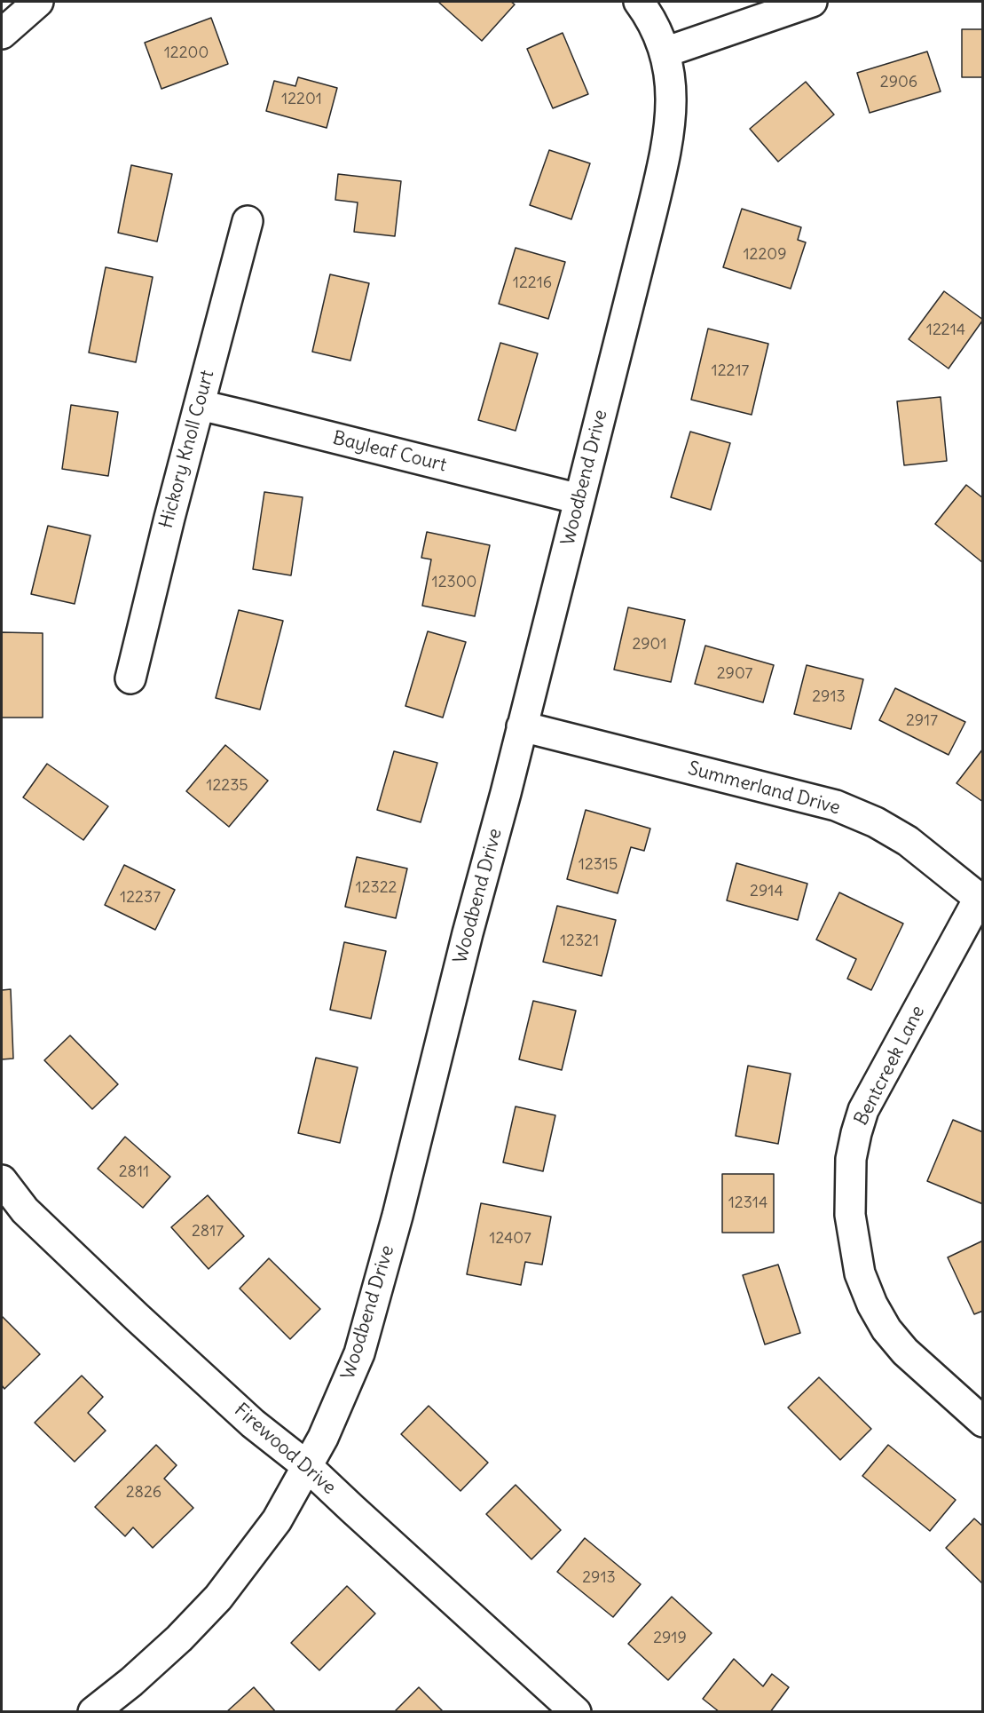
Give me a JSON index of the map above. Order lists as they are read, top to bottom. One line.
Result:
{"streets":{"street":["Hickory Knoll Court","Bayleaf Court","Woodbend Drive","Summerland Drive","Bentcreek Lane","Firewood Drive"]},"crossings":[["Hickory Knoll Court","Bayleaf Court"],["Bayleaf Court","Woodbend Drive"],["Woodbend Drive","Summerland Drive"],["Woodbend Drive","Firewood Drive"],["Summerland Drive","Bentcreek Lane"]],"house_numbers":["12200","2906","12201","12209","12216","12214","12217","12300","2901","2907","2913","2917","12235","12315","12322","2914","12237","12321","2811","12314","2817","12407","2826","2913","2919"]}
